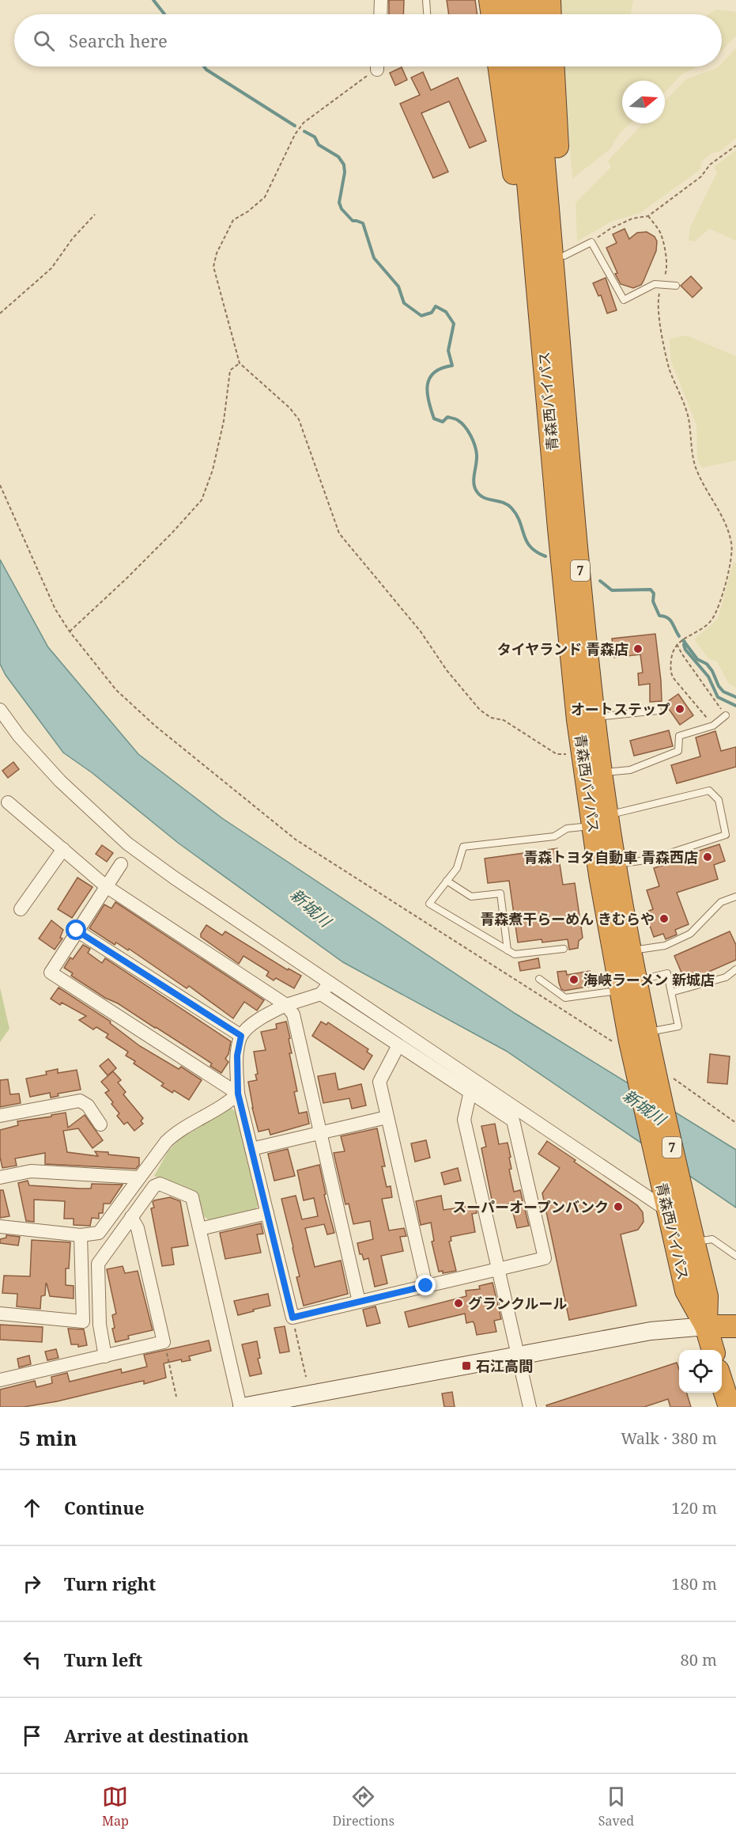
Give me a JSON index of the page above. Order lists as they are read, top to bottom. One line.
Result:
{"streets":{"highway":["青森西バイパス","7"]},"water":["新城川"],"places":{"other":["タイヤランド 青森店","オートステップ","青森トヨタ自動車 青森西店","青森煮干らーめん きむらや","海峡ラーメン 新城店","スーパーオープンバンク","グランクルール"],"transit":["石江高間"]},"north":"right","page":{"search":"Search here","heading":["5 min","Walk · 380 m"],"list":[["Continue","120 m"],["Turn right","180 m"],["Turn left","80 m"],"Arrive at destination"],"nav":["Map","Directions","Saved"]}}
